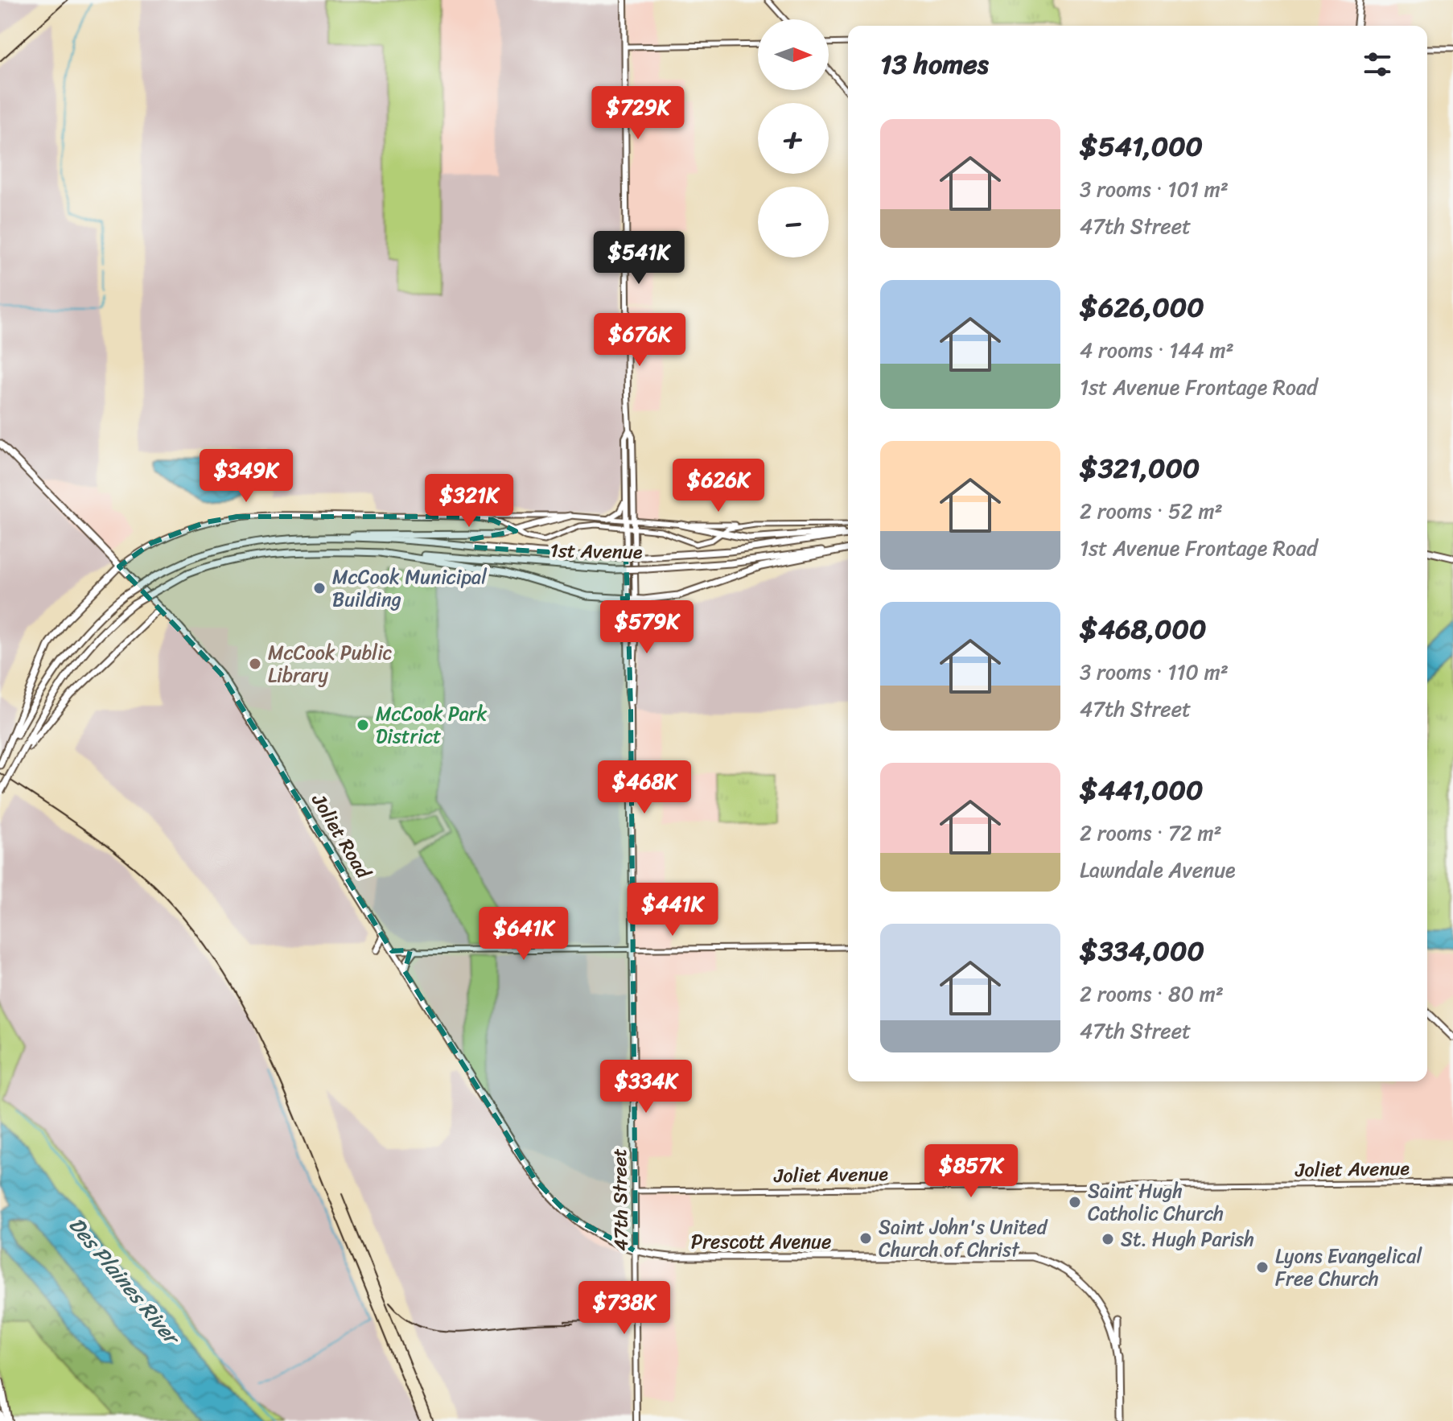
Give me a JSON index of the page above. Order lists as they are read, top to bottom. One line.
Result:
{"streets":{"main road":["1st Avenue","Joliet Road","47th Street","Prescott Avenue"],"street":["Joliet Avenue"]},"crossings":[["Joliet Road","47th Street"],["Joliet Road","Prescott Avenue"],["Joliet Avenue","47th Street"],["47th Street","Prescott Avenue"]],"water":["Des Plaines River"],"places":["McCook Municipal Building","McCook Public Library","McCook Park District","Saint Hugh Catholic Church","Saint John's United Church of Christ","St. Hugh Parish","Lyons Evangelical Free Church"],"north":"right","page":{"map_buttons":["+","−"],"heading":"13 homes","price":["$729K","$541K","$676K","$349K","$626K","$321K","$579K","$468K","$441K","$641K","$334K","$857K","$738K"],"list":[{"name":"$541,000","note":"3 rooms · 101 m² · 47th Street"},{"name":"$626,000","note":"4 rooms · 144 m² · 1st Avenue Frontage Road"},{"name":"$321,000","note":"2 rooms · 52 m² · 1st Avenue Frontage Road"},{"name":"$468,000","note":"3 rooms · 110 m² · 47th Street"},{"name":"$441,000","note":"2 rooms · 72 m² · Lawndale Avenue"},{"name":"$334,000","note":"2 rooms · 80 m² · 47th Street"}]}}
